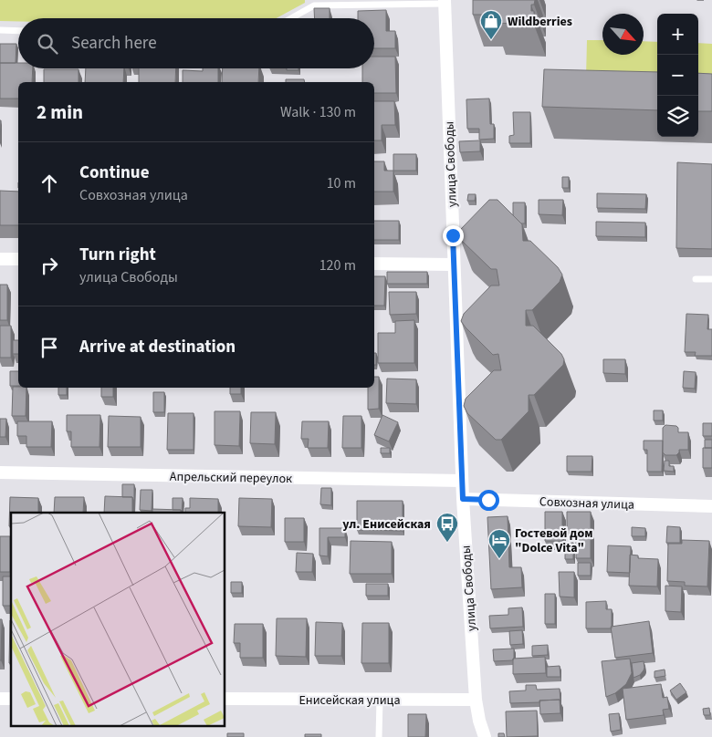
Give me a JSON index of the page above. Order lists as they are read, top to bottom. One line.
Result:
{"streets":{"street":["улица Свободы","Апрельский переулок","Совхозная улица","Енисейская улица"]},"crossings":[["улица Свободы","Апрельский переулок"],["улица Свободы","Совхозная улица"],["улица Свободы","Енисейская улица"]],"places":{"shop":["Wildberries"],"bus stop":["ул. Енисейская"],"hotel":["Гостевой дом \"Dolce Vita\""]},"north":"bottom right","page":{"map_buttons":["+","−"],"search":"Search here","heading":["2 min","Walk · 130 m"],"list":[["Continue","Совхозная улица","10 m"],["Turn right","улица Свободы","120 m"],"Arrive at destination"]}}
